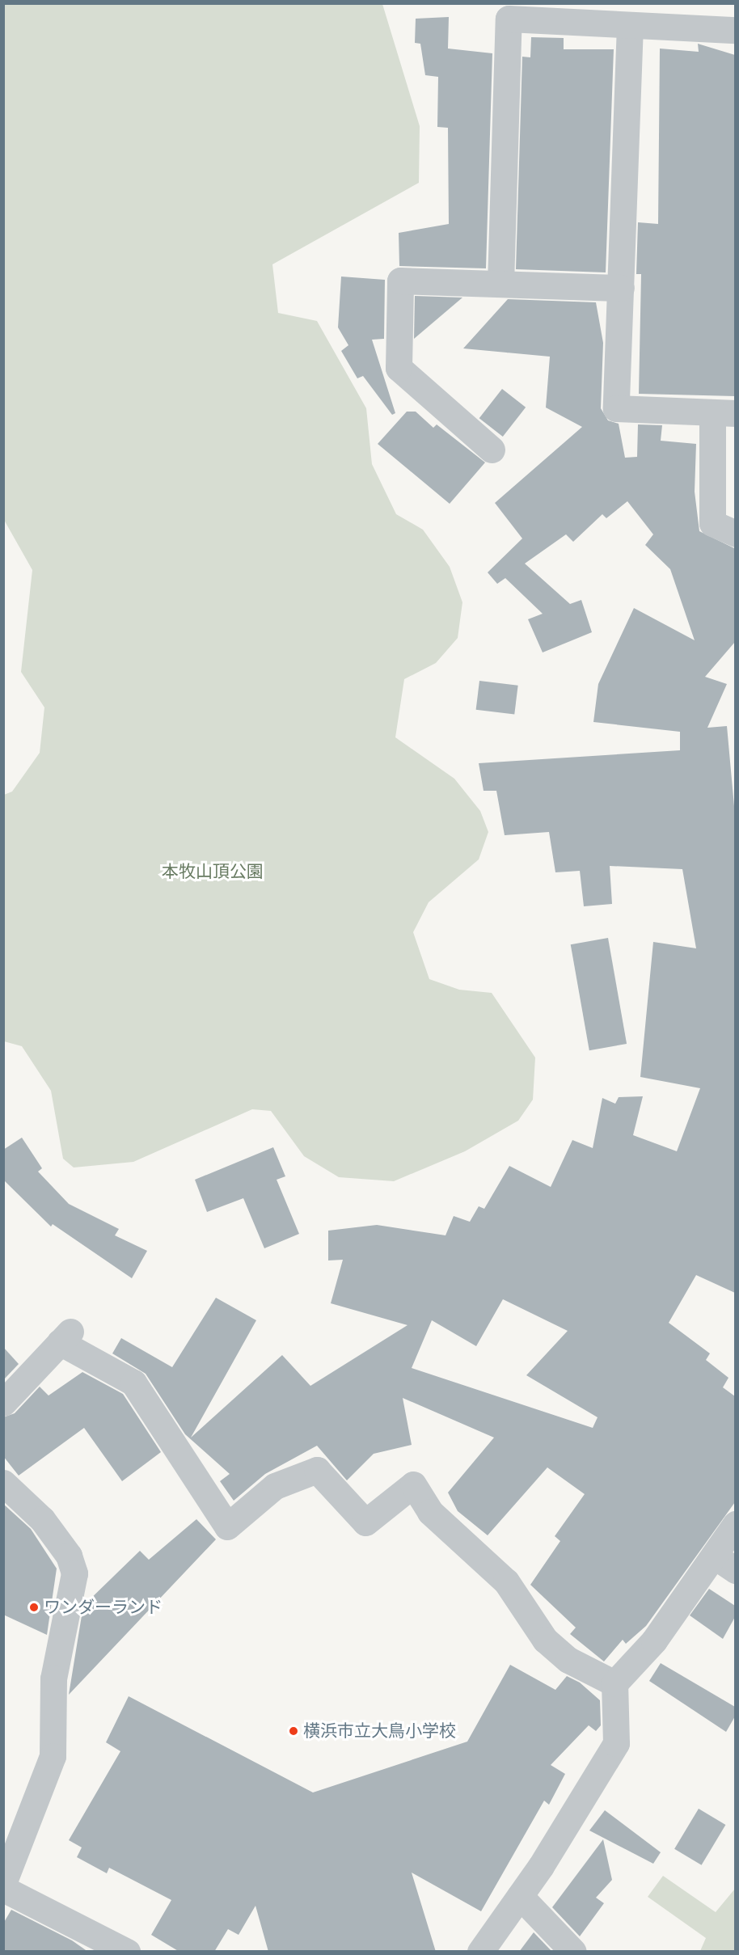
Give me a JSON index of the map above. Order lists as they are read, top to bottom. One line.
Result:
{"parks":["本牧山頂公園"],"places":["ワンダーランド","横浜市立大鳥小学校"]}
